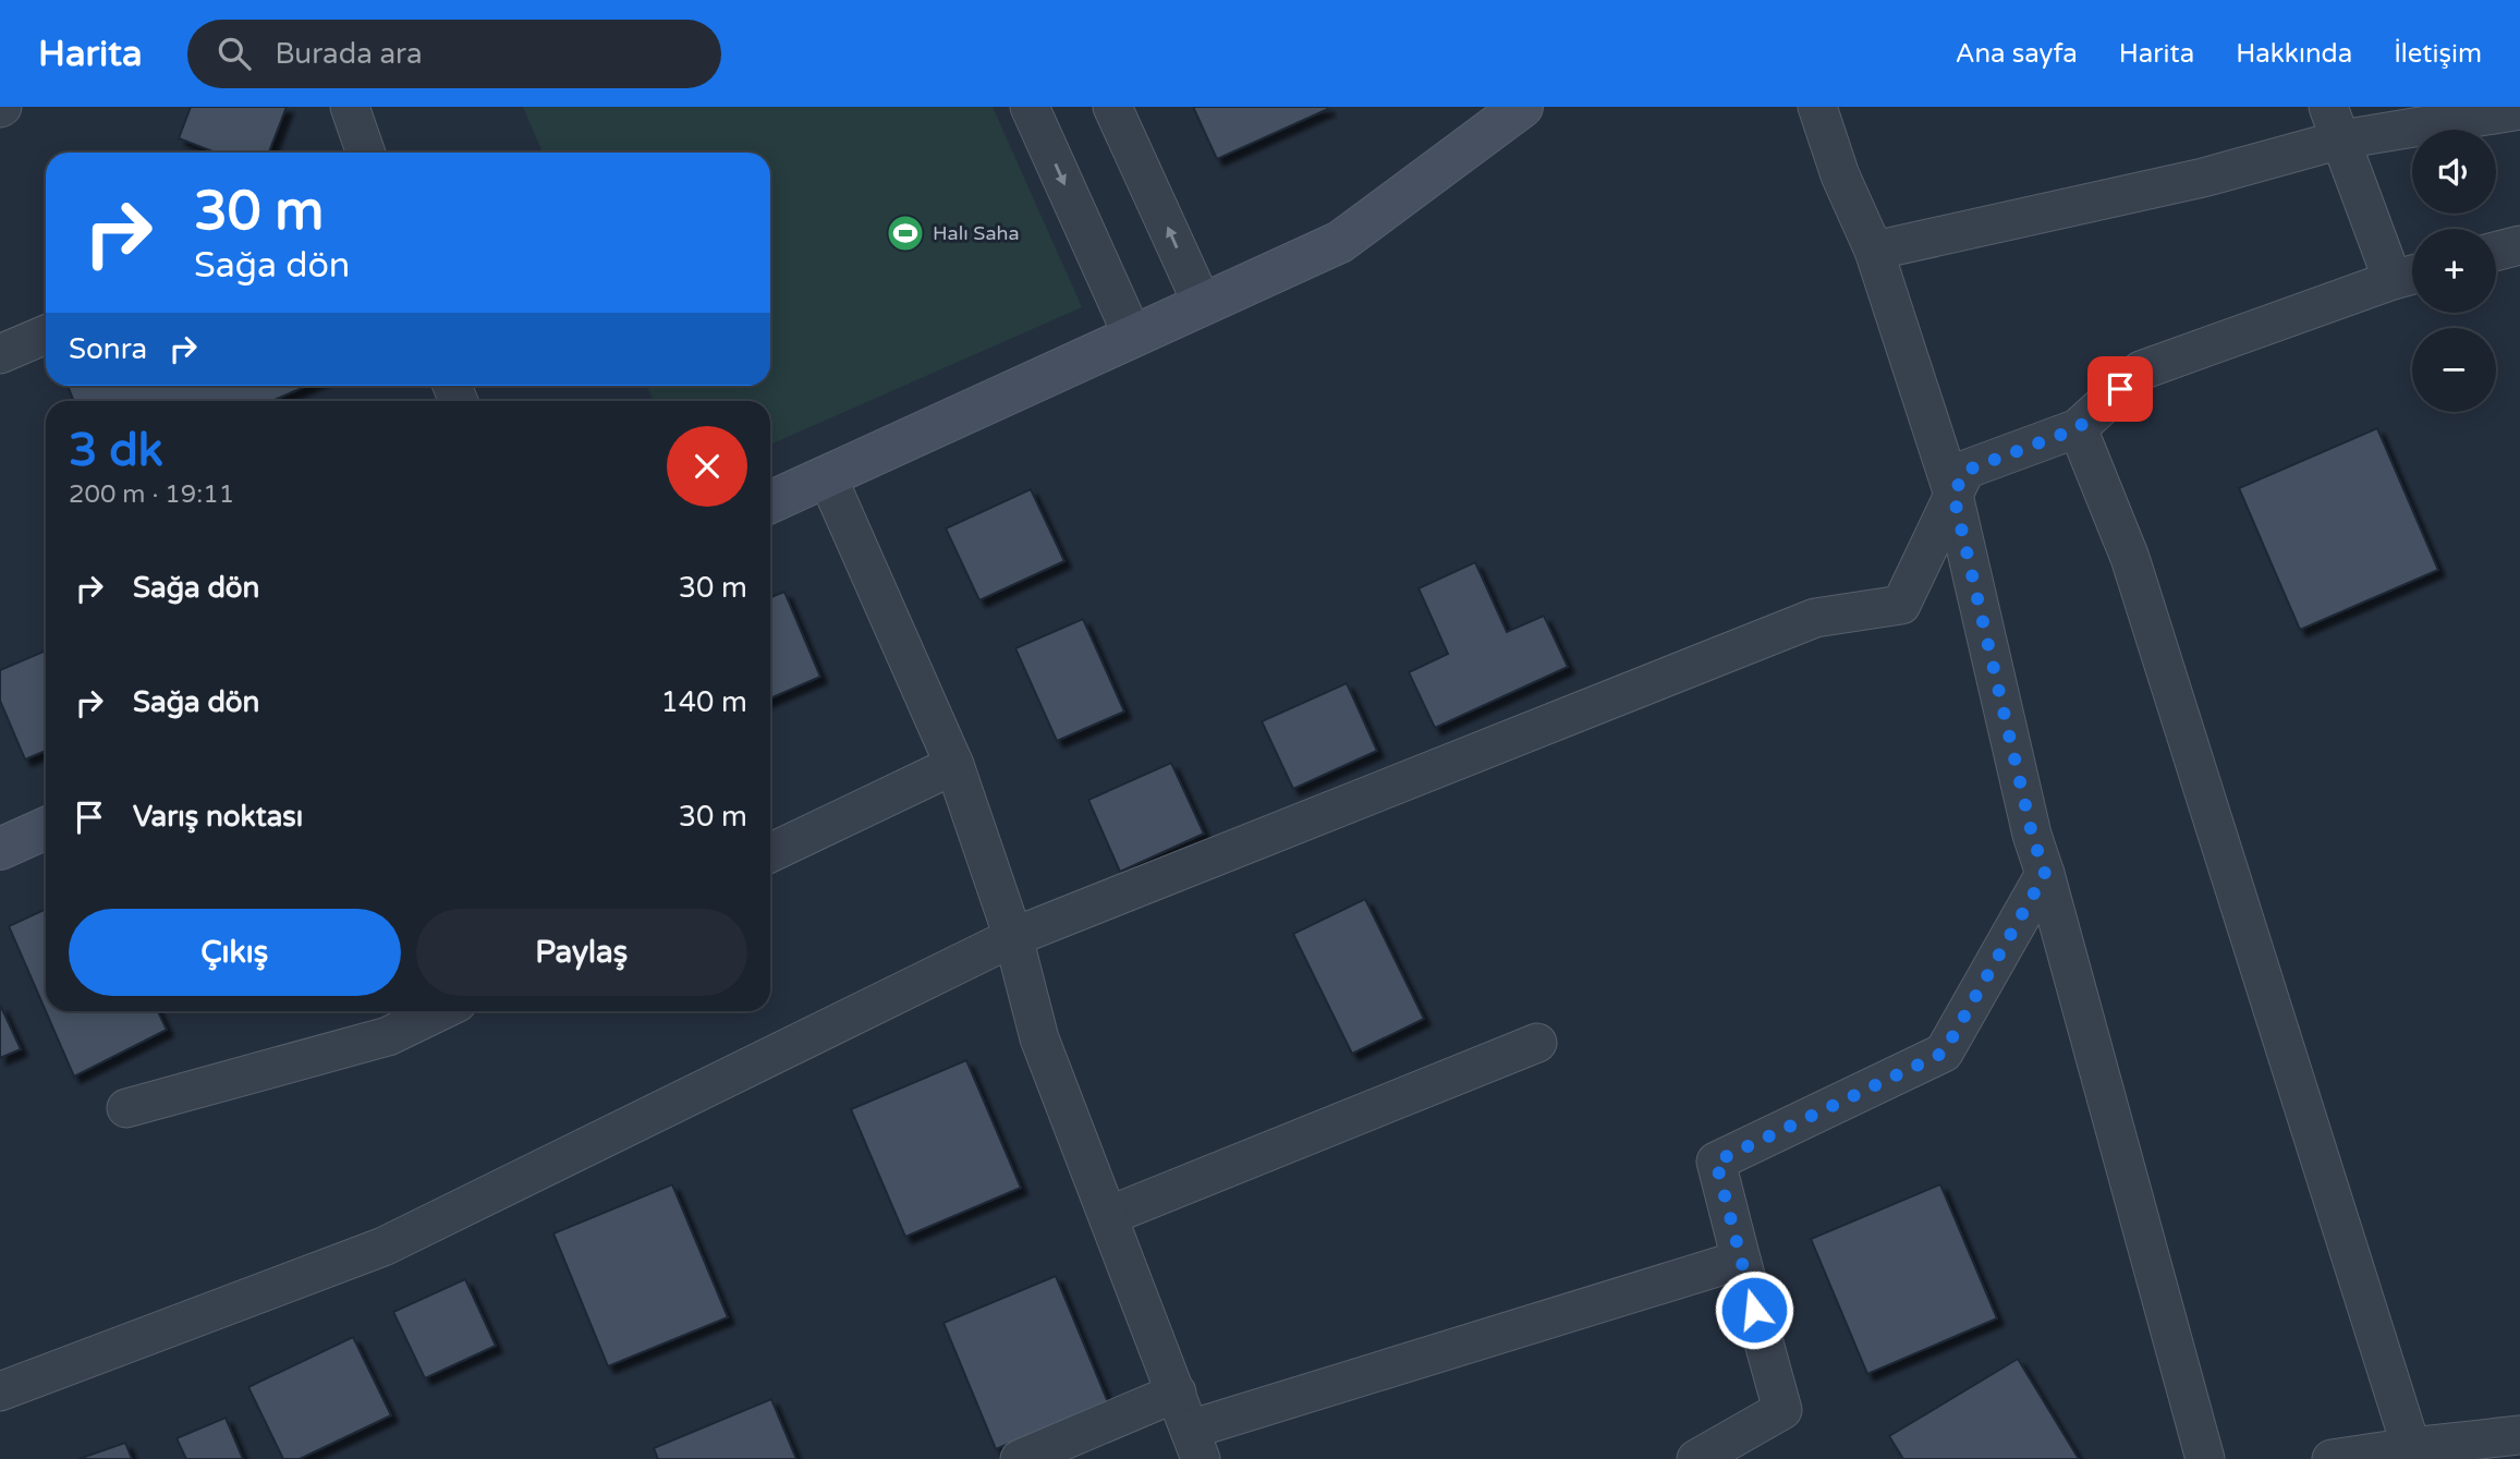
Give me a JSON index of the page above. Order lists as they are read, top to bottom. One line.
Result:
{"places":{"sports":["Halı Saha"]},"page":{"header":"Harita","search":"Burada ara","nav":["Ana sayfa","Harita","Hakkında","İletişim"],"map_buttons":["+","−"],"turn":["30 m","Sağa dön"],"then":"Sonra","heading":["3 dk","200 m · 19:11"],"list":[{"name":"Sağa dön","value":"30 m"},{"name":"Sağa dön","value":"140 m"},{"name":"Varış noktası","value":"30 m"}],"buttons":["Çıkış","Paylaş"]}}
